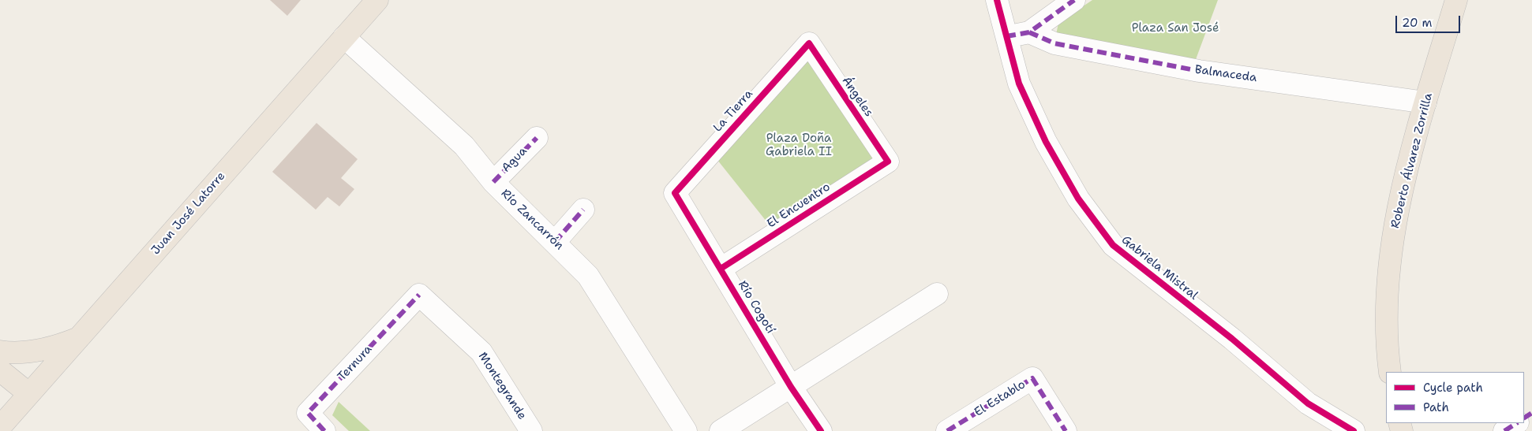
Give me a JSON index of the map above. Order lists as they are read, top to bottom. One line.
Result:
{"streets":{"main road":["Roberto Álvarez Zorrilla","Juan José Latorre"],"street":["Balmaceda","Ángeles","La Tierra","Agua","El Encuentro","Río Zancarrón","Gabriela Mistral","Río Cogotí","Ternura","Montegrande","El Establo"]},"crossings":[["Balmaceda","Roberto Álvarez Zorrilla"],["Ángeles","La Tierra"],["Ángeles","El Encuentro"],["La Tierra","Río Cogotí"],["Agua","Río Zancarrón"],["El Encuentro","Río Cogotí"],["Juan José Latorre","Río Zancarrón"],["Ternura","Montegrande"]],"parks":["Plaza San José","Plaza Doña Gabriela II"],"legend":["Cycle path","Path"],"scale_bar":"20 m"}
